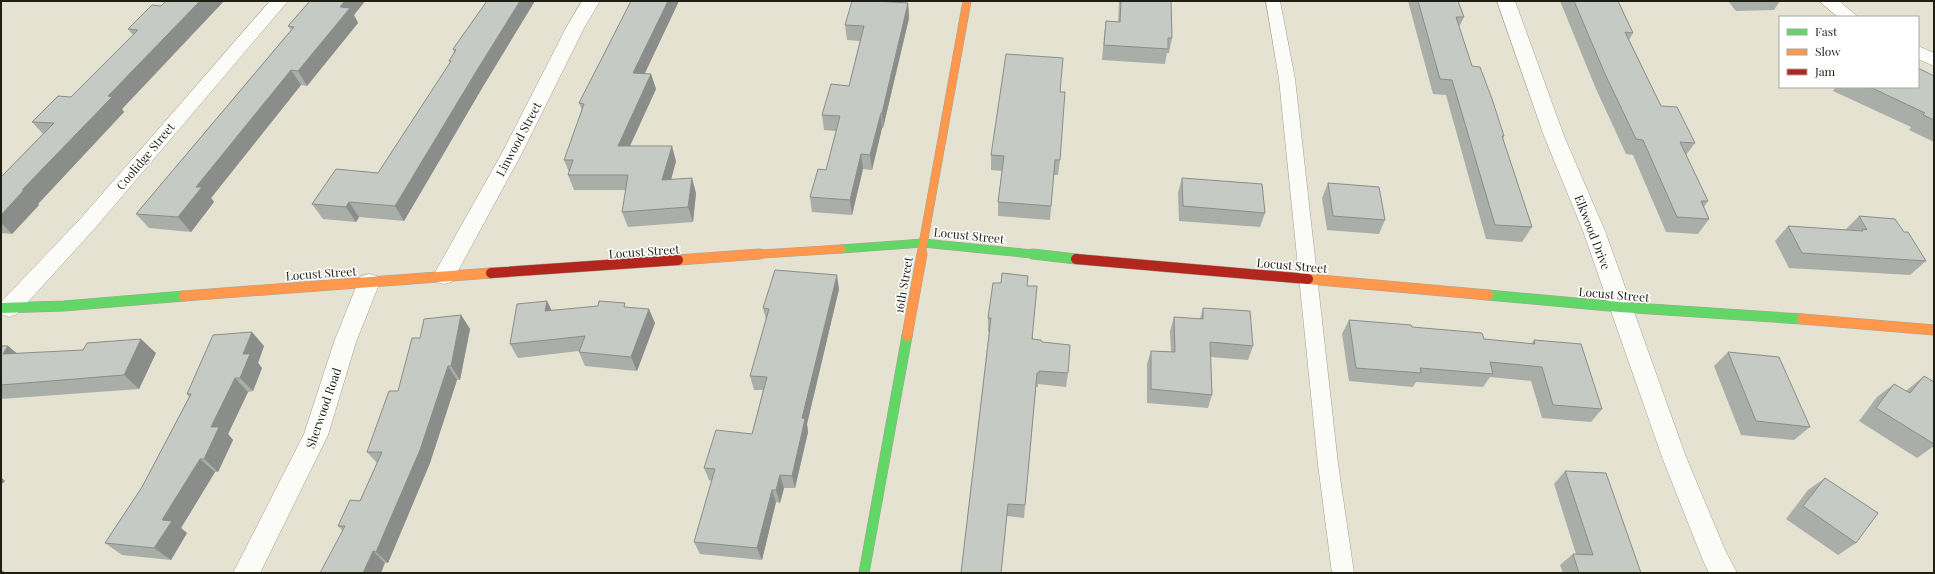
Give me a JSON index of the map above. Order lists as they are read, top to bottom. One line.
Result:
{"streets":{"street":["Linwood Street","Coolidge Street","Elkwood Drive","Locust Street","16th Street","Sherwood Road"]},"crossings":[["Linwood Street","Locust Street"],["Coolidge Street","Locust Street"],["Elkwood Drive","Locust Street"],["Locust Street","16th Street"],["Locust Street","Sherwood Road"]],"legend":["Fast","Slow","Jam"]}
